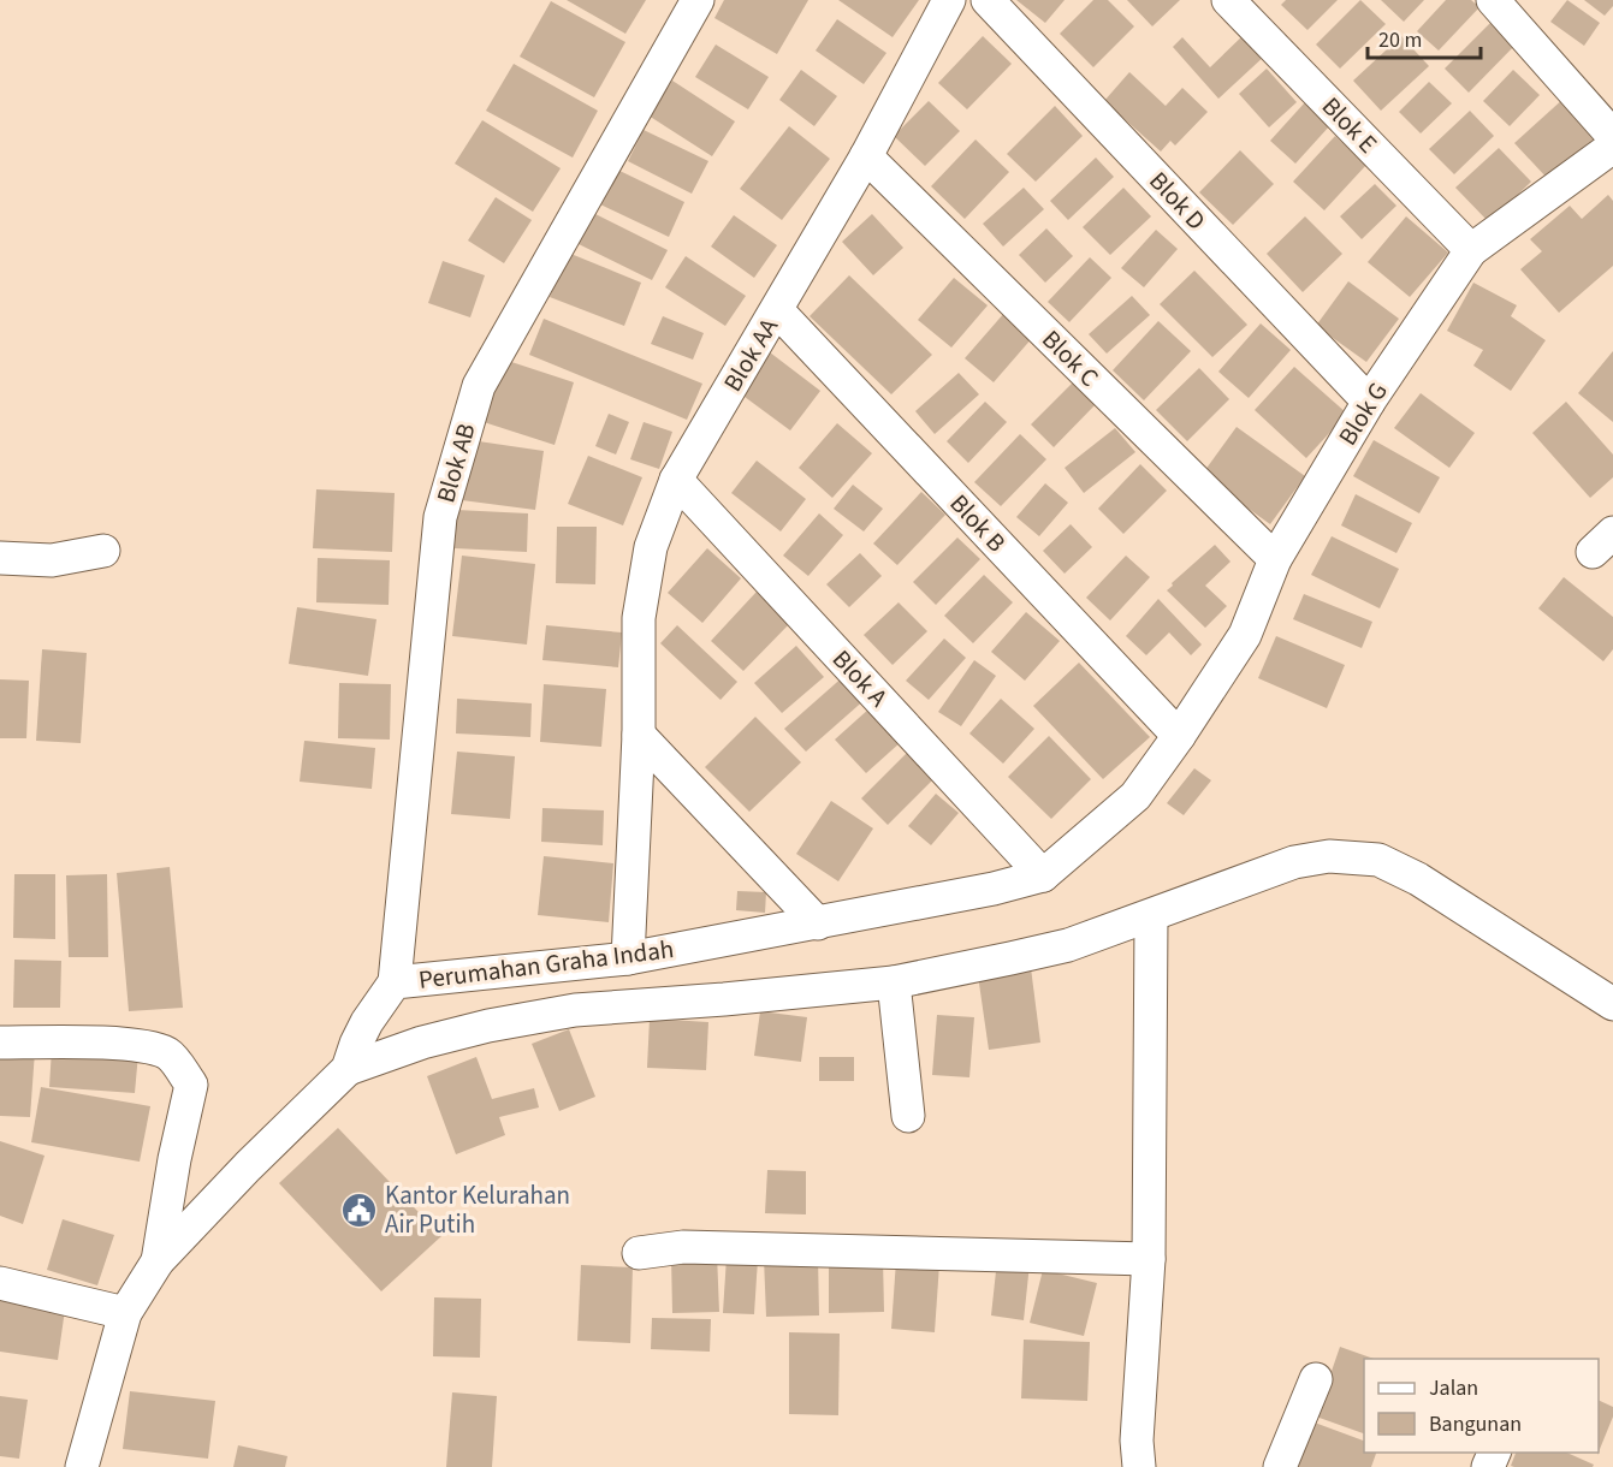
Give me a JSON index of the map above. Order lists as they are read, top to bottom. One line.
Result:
{"streets":{"street":["Blok E","Blok D","Blok AA","Blok C","Blok G","Blok AB","Blok B","Blok A","Perumahan Graha Indah"]},"crossings":[["Blok E","Blok G"],["Blok D","Blok G"],["Blok AA","Blok C"],["Blok AA","Blok B"],["Blok AA","Blok A"],["Blok AA","Perumahan Graha Indah"],["Blok C","Blok G"],["Blok G","Blok B"],["Blok G","Perumahan Graha Indah"],["Blok AB","Perumahan Graha Indah"],["Blok B","Perumahan Graha Indah"],["Blok A","Perumahan Graha Indah"]],"places":{"public building":["Kantor Kelurahan Air Putih"]},"legend":["Jalan","Bangunan"],"scale_bar":"20 m"}
